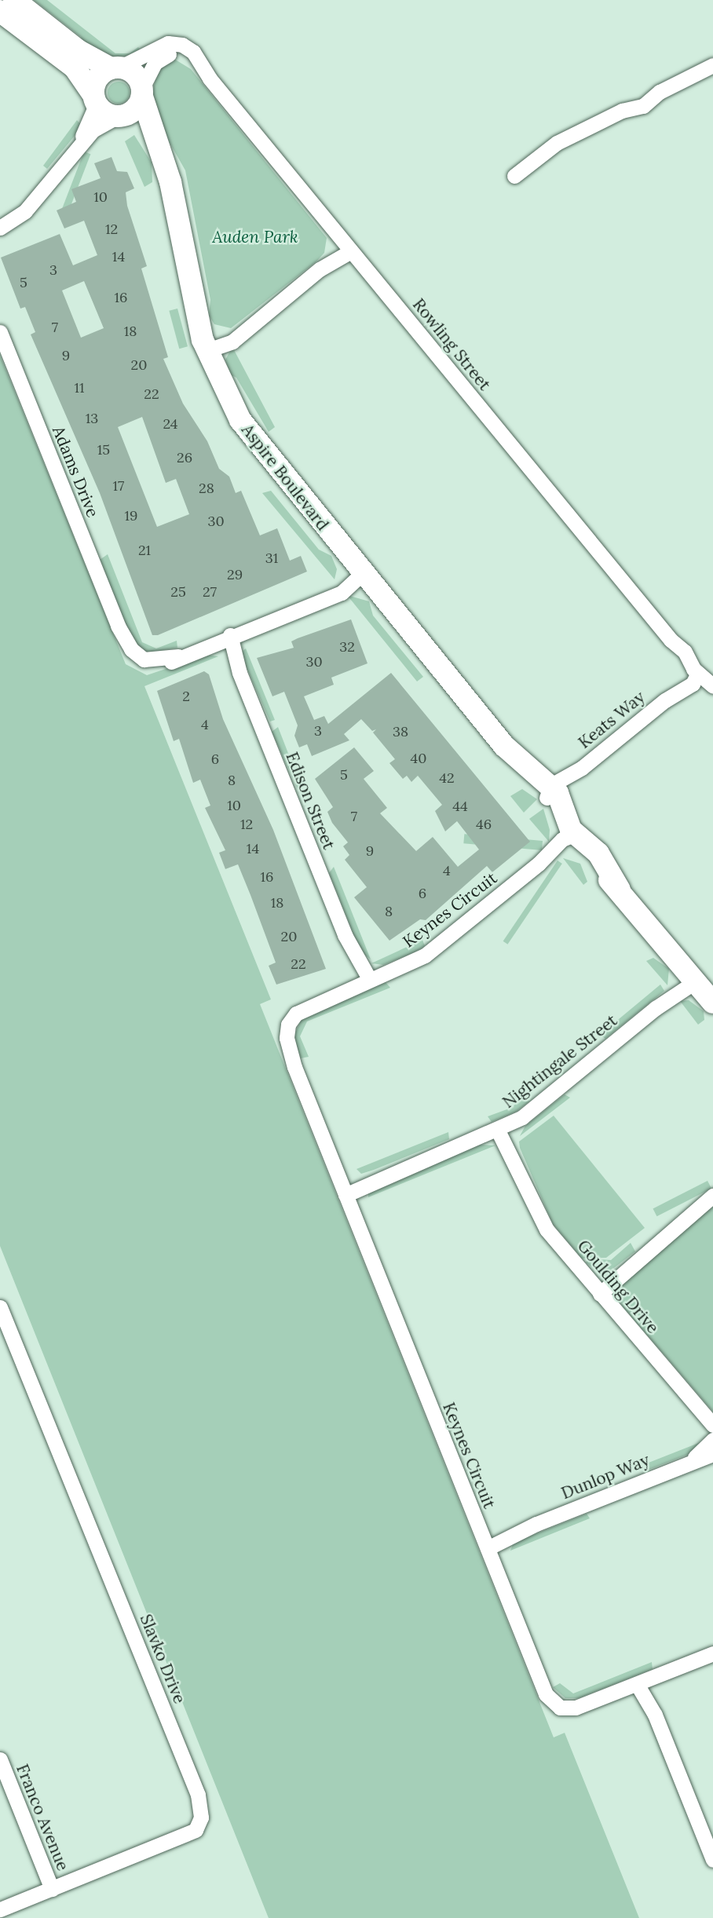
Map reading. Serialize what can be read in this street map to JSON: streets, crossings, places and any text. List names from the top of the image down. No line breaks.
{"streets":{"street":["Rowling Street","Adams Drive","Aspire Boulevard","Keats Way","Edison Street","Keynes Circuit","Nightingale Street","Goulding Drive","Dunlop Way","Slavko Drive","Franco Avenue"]},"crossings":[["Rowling Street","Aspire Boulevard"],["Rowling Street","Keats Way"],["Adams Drive","Aspire Boulevard"],["Adams Drive","Edison Street"],["Aspire Boulevard","Keats Way"],["Edison Street","Keynes Circuit"],["Keynes Circuit","Nightingale Street"],["Keynes Circuit","Dunlop Way"],["Nightingale Street","Goulding Drive"],["Slavko Drive","Franco Avenue"]],"parks":["Auden Park"],"house_numbers":["10","12","14","3","5","16","7","18","9","20","11","22","13","24","15","26","17","28","19","30","21","31","29","25","27","32","30","2","4","3","38","40","6","5","42","8","10","44","7","12","46","14","9","4","16","6","18","8","20","22"]}
